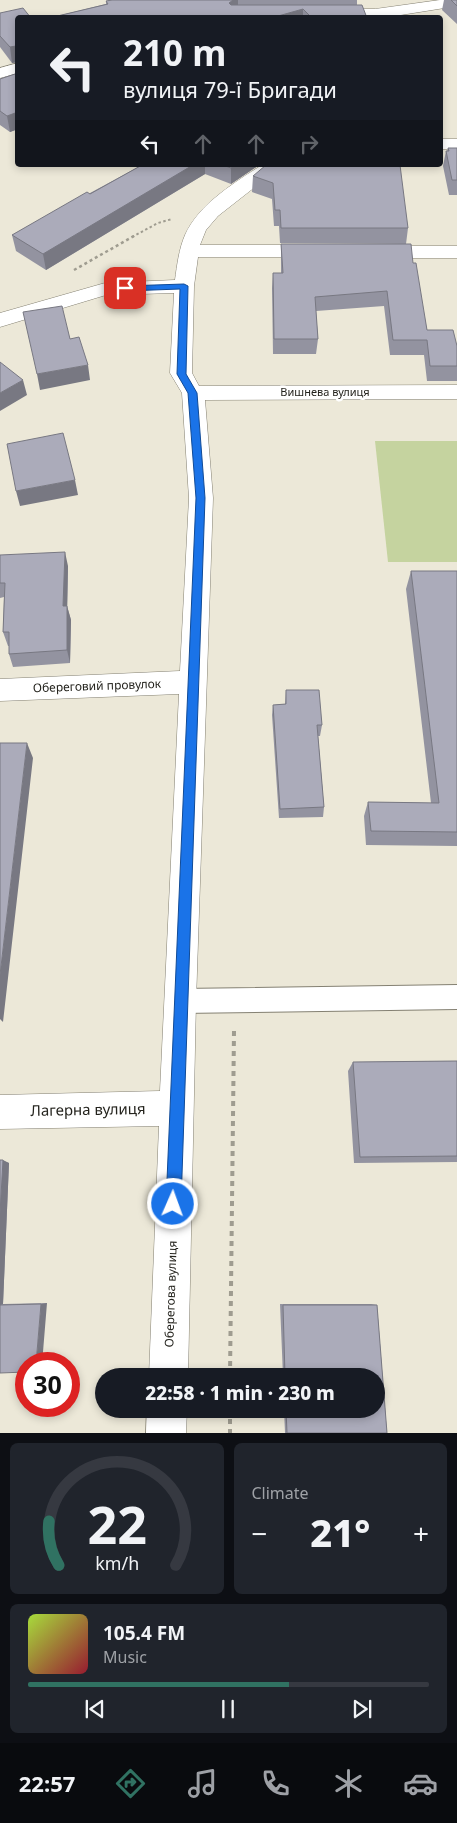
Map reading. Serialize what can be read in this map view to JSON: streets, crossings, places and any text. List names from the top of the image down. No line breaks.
{"streets":{"street":["Вишнева вулиця","Обереговий провулок","Лагерна вулиця","Оберегова вулиця"]},"crossings":[["Вишнева вулиця","Оберегова вулиця"],["Обереговий провулок","Оберегова вулиця"],["Лагерна вулиця","Оберегова вулиця"]],"page":{"turn":["210 m","вулиця 79-ї Бригади"],"limit":"30","trip":"22:58 · 1 min · 230 m","tile":"Climate","heat":["−","21°","+"],"song":["105.4 FM","Music"],"tabs":"22:57","gauge":["22","km/h"]}}
